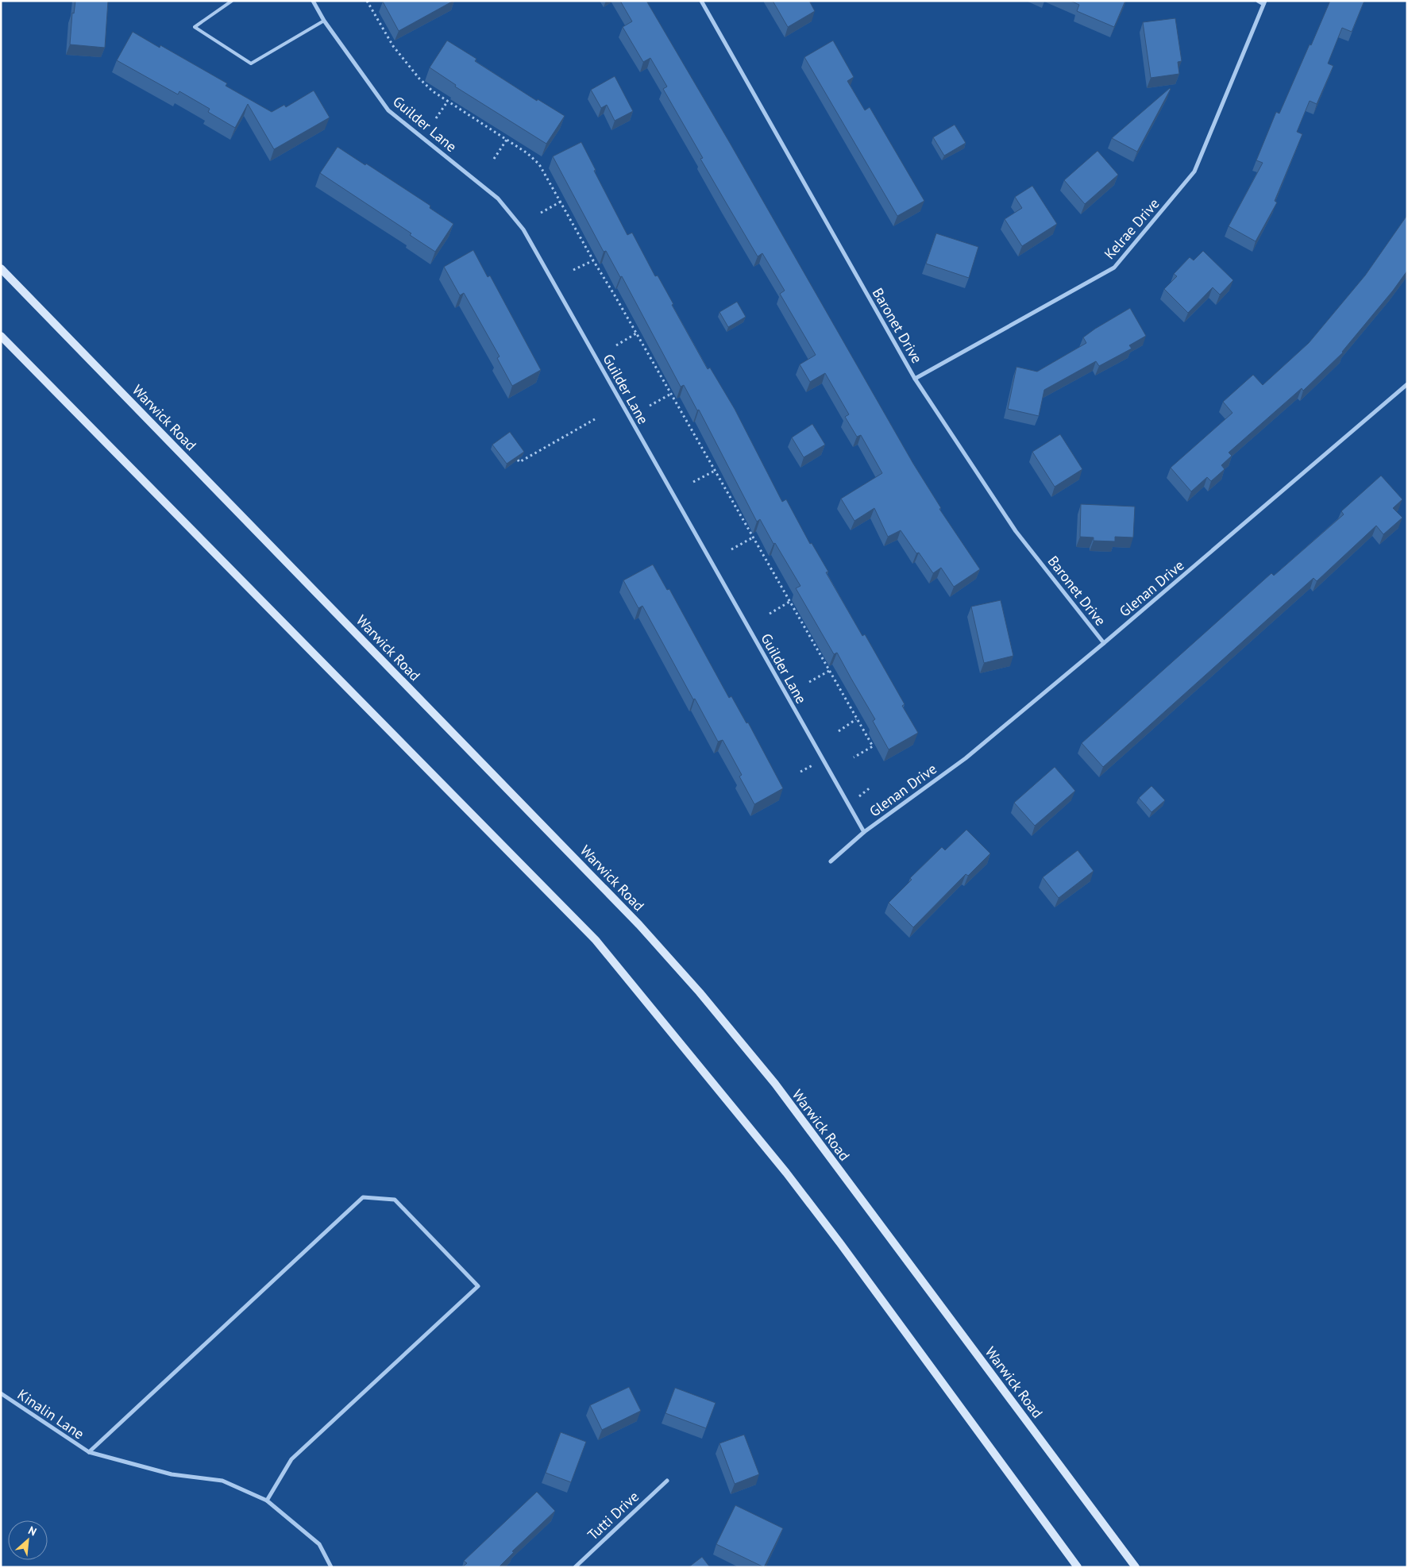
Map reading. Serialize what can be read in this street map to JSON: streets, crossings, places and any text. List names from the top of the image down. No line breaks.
{"streets":{"main road":["Warwick Road"],"street":["Guilder Lane","Kelrae Drive","Baronet Drive","Glenan Drive","Kinalin Lane","Tutti Drive"]},"crossings":[["Guilder Lane","Glenan Drive"],["Kelrae Drive","Baronet Drive"],["Baronet Drive","Glenan Drive"]],"north":"top right"}
